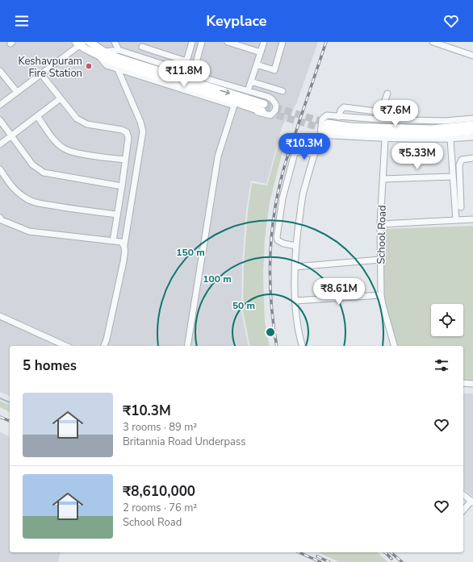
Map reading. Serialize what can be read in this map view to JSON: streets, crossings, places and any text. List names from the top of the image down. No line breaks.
{"streets":{"street":["School Road"]},"places":["Keshavpuram Fire Station"],"page":{"header":"Keyplace","price":["₹11.8M","₹7.6M","₹10.3M","₹5.33M","₹8.61M"],"heading":"5 homes","list":[{"name":"₹10.3M","note":"3 rooms · 89 m² · Britannia Road Underpass"},{"name":"₹8,610,000","note":"2 rooms · 76 m² · School Road"}]},"rings":["150 m","100 m","50 m"]}
